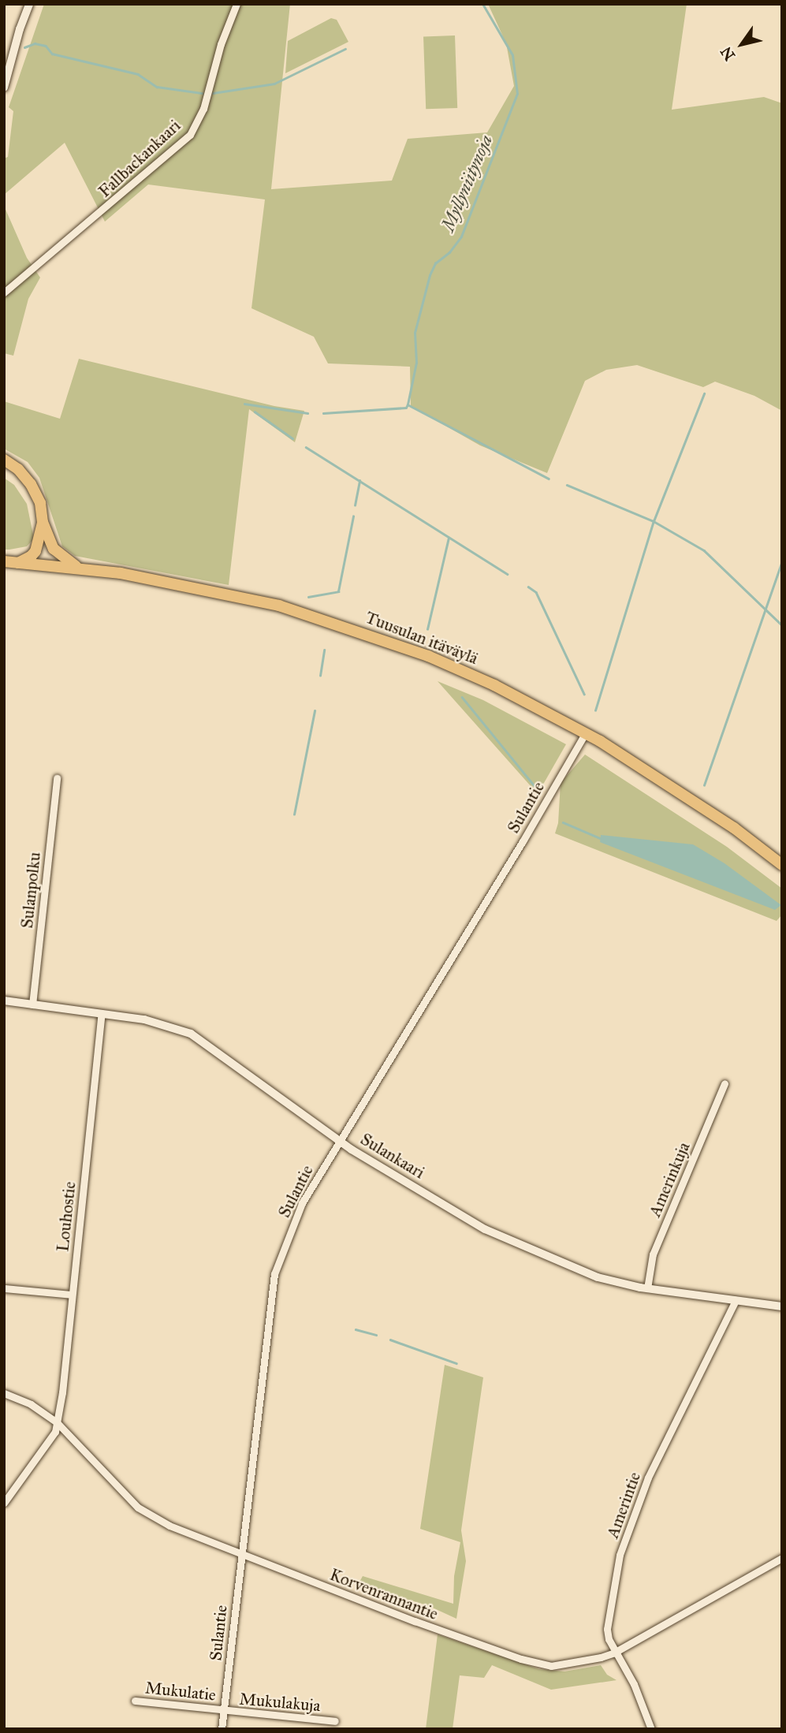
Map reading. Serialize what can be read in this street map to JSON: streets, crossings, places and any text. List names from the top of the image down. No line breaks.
{"streets":{"main road":["Tuusulan itäväylä"],"street":["Fallbackankaari","Sulantie","Sulanpolku","Sulankaari","Amerinkuja","Louhostie","Amerintie","Korvenrannantie","Mukulatie","Mukulakuja"]},"crossings":[["Tuusulan itäväylä","Sulantie"],["Sulantie","Sulankaari"],["Sulantie","Korvenrannantie"],["Sulantie","Mukulatie"],["Sulantie","Mukulakuja"],["Sulanpolku","Sulankaari"],["Sulankaari","Amerinkuja"],["Sulankaari","Louhostie"],["Sulankaari","Amerintie"],["Louhostie","Korvenrannantie"],["Amerintie","Korvenrannantie"],["Mukulatie","Mukulakuja"]],"water":["Myllyniitynoja"],"north":"bottom left"}
